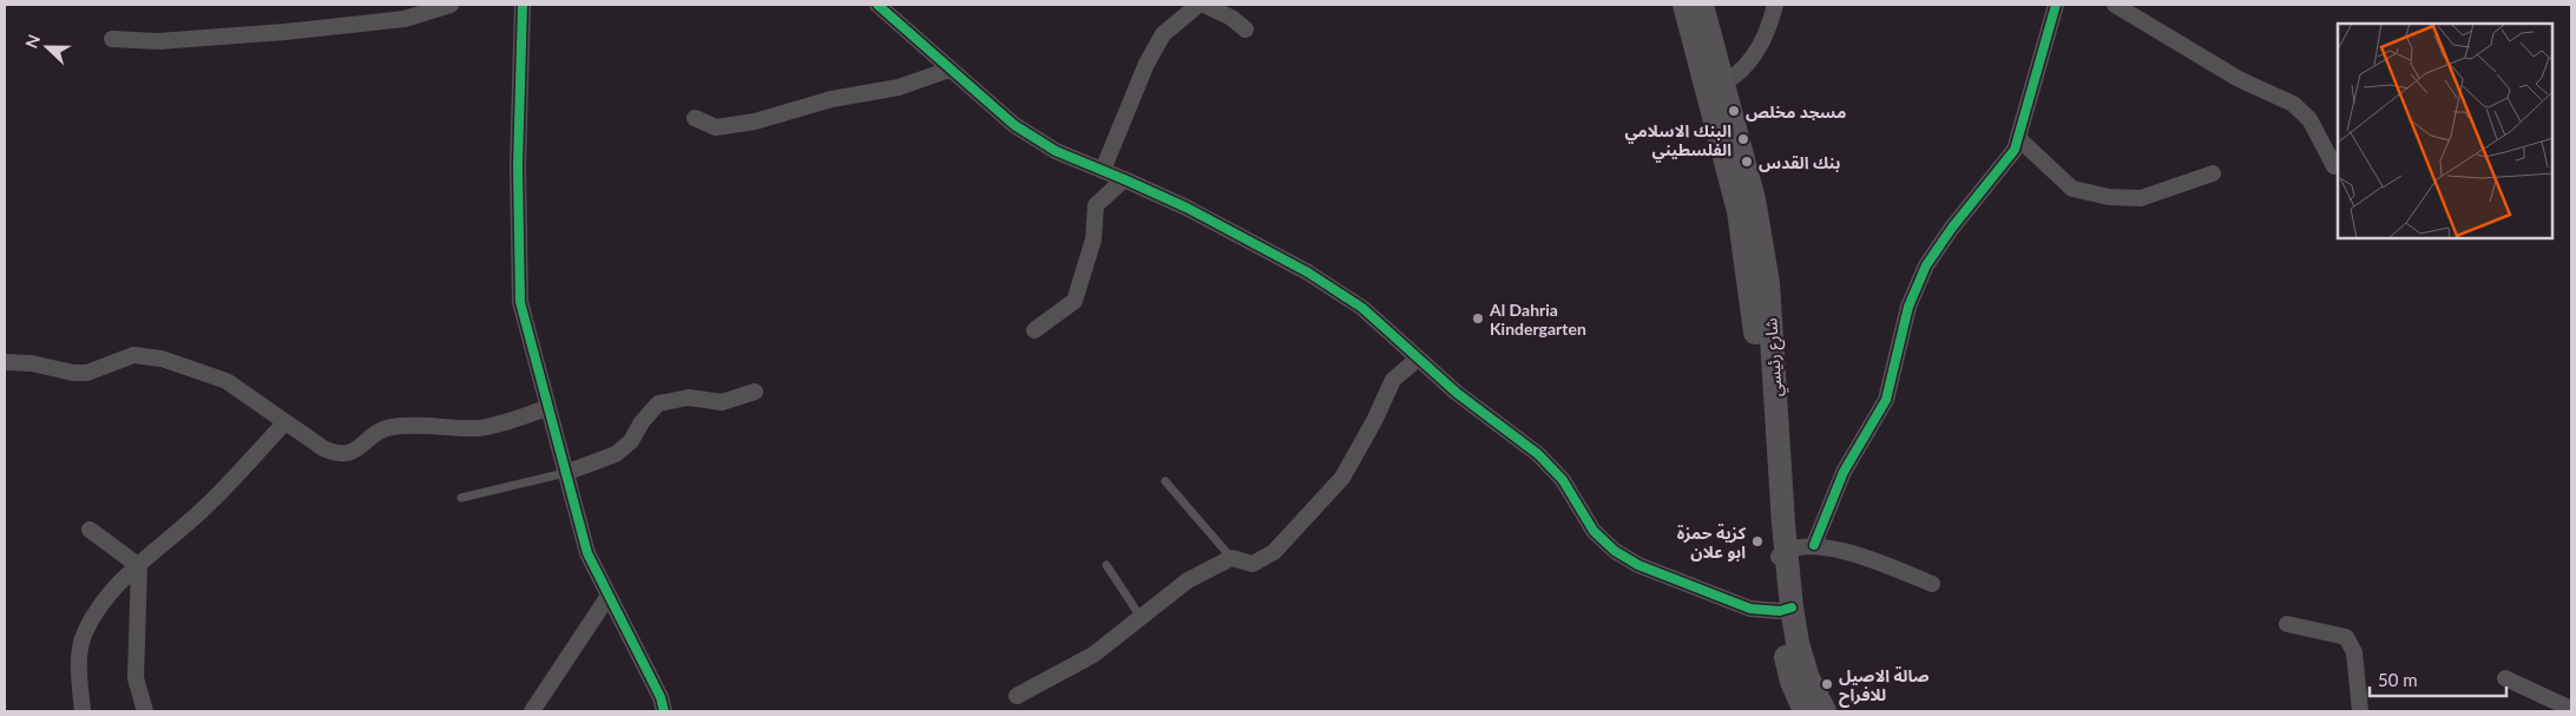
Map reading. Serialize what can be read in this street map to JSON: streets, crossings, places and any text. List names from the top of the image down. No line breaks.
{"streets":{"main road":["شارع رئيسي"]},"places":["مسجد مخلص","البنك الاسلامي الفلسطيني","بنك القدس","Al Dahria Kindergarten","كزية حمزة ابو علان","صالة الاصيل للافراح"],"scale_bar":"50 m","north":"left"}
